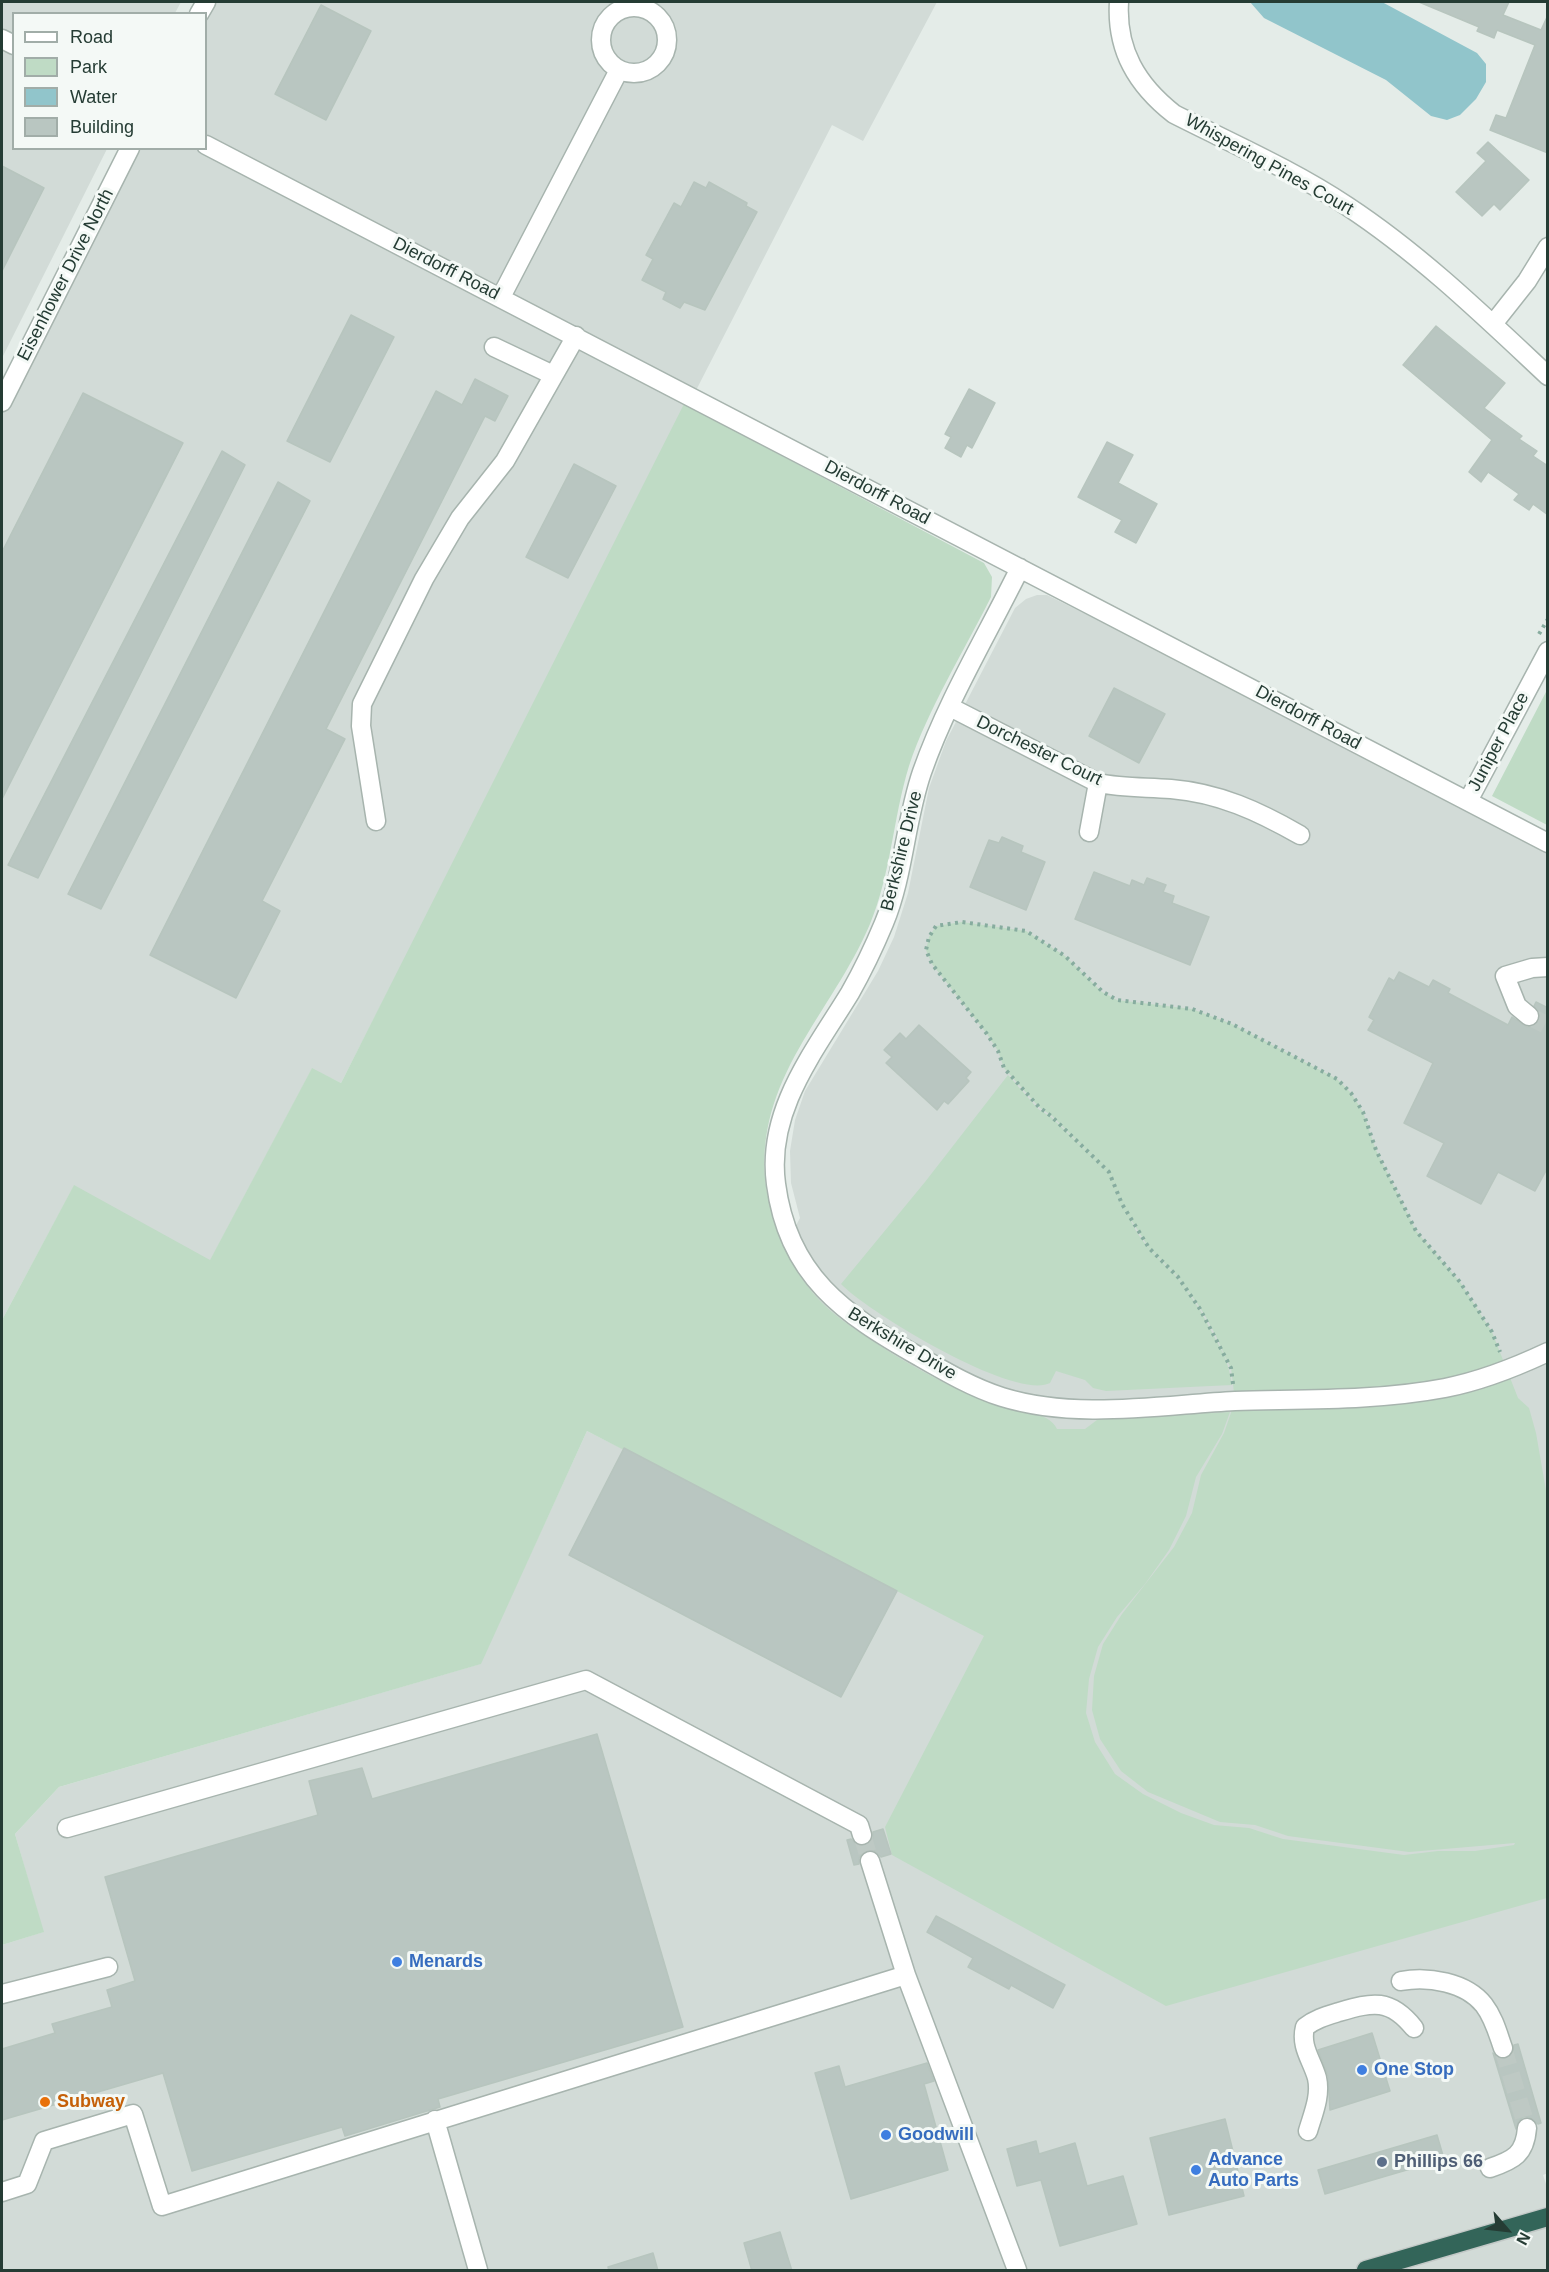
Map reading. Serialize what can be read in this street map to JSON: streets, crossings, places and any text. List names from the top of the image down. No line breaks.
{"streets":{"street":["Whispering Pines Court","Dierdorff Road","Eisenhower Drive North","Juniper Place","Dorchester Court","Berkshire Drive"]},"crossings":[["Dierdorff Road","Juniper Place"],["Dierdorff Road","Berkshire Drive"],["Dorchester Court","Berkshire Drive"]],"places":["Menards","One Stop","Subway","Goodwill","Phillips 66","Advance Auto Parts"],"legend":["Road","Park","Water","Building"],"north":"bottom right"}
